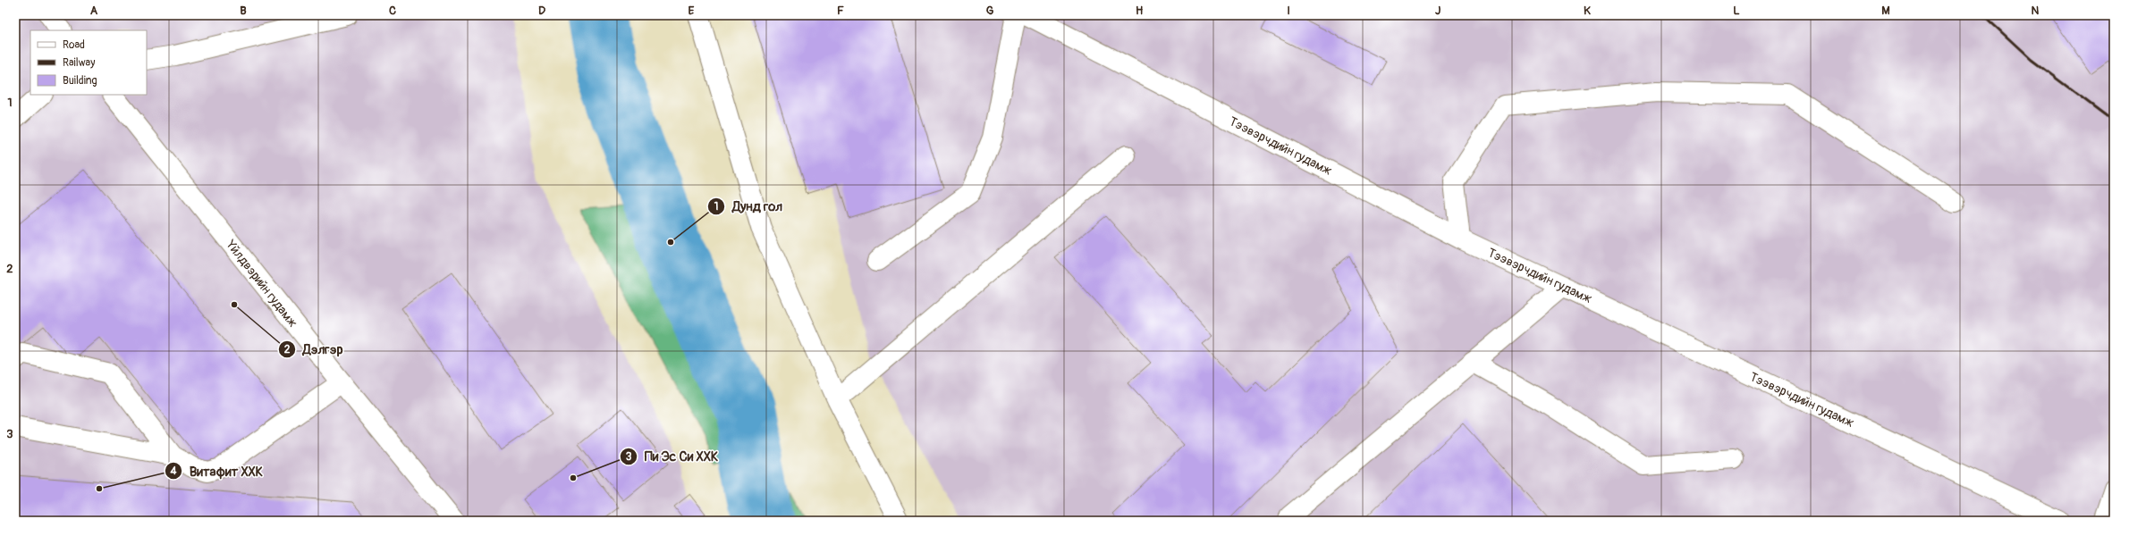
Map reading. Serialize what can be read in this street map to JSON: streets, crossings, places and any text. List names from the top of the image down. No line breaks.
{"streets":{"street":["Тээвэрчдийн гудамж","Yйлдвэрийн гудамж"]},"places":["Дунд гол","Дэлгэр","Пи Эс Си ХХК","Витафит ХХК"],"legend":["Road","Railway","Building"],"grid":{"columns":["A","B","C","D","E","F","G","H","I","J","K","L","M","N"],"rows":["1","2","3"]}}
